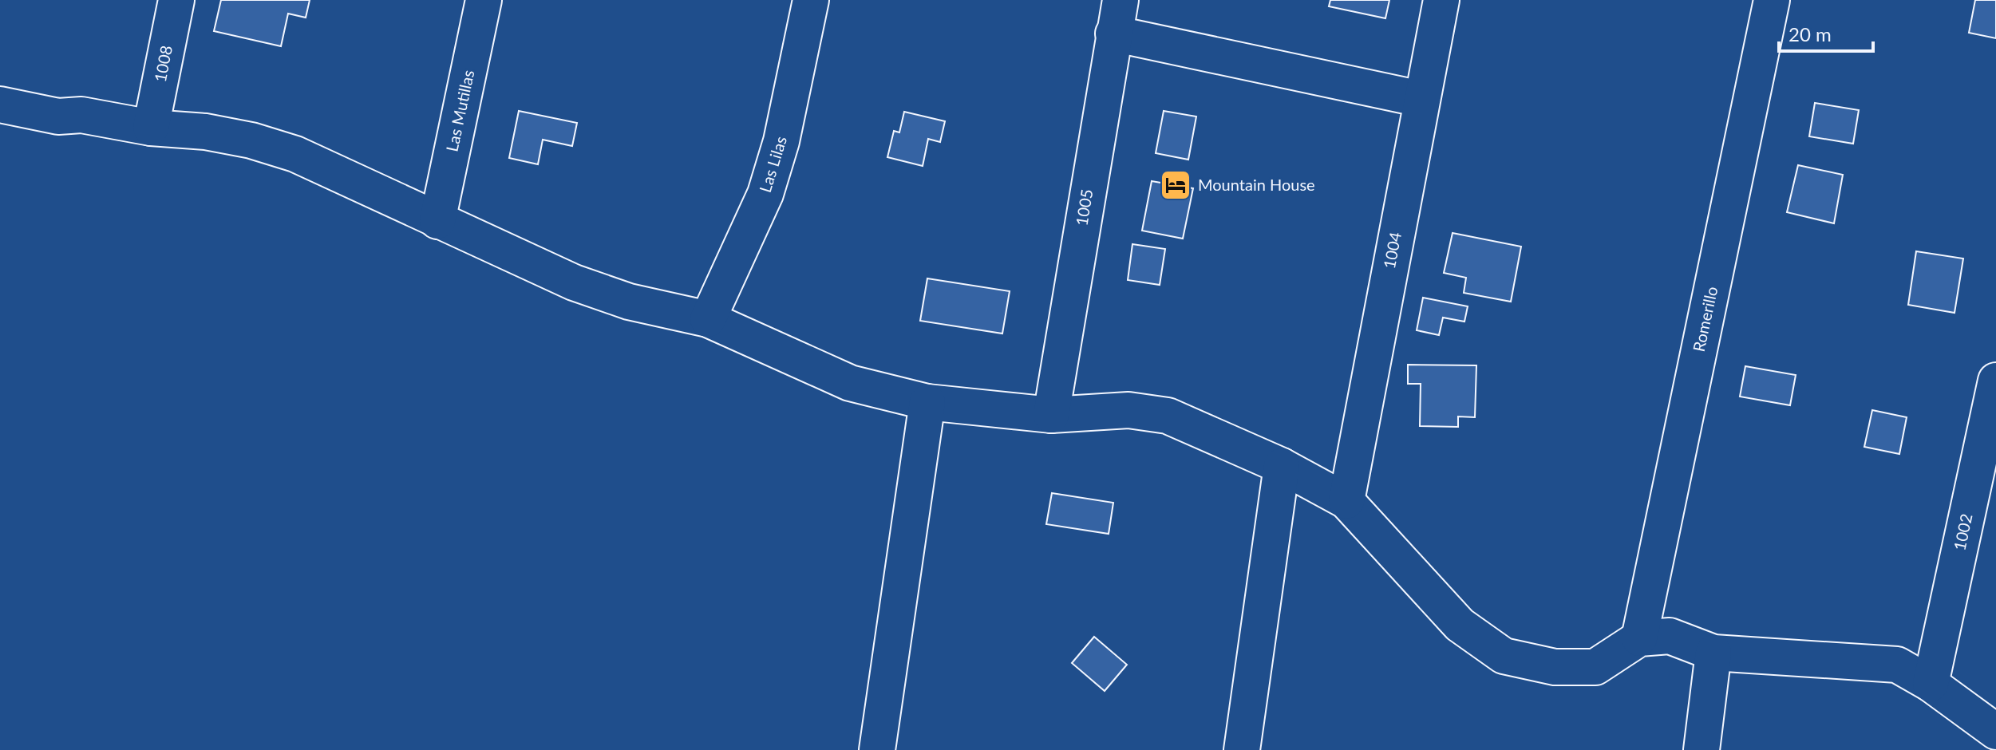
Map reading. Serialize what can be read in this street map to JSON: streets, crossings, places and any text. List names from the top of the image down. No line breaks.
{"streets":{"street":["1008","Las Mutillas","Las Lilas","1005","1004","Romerillo","1002"]},"places":{"hotel":["Mountain House"]},"scale_bar":"20 m"}
